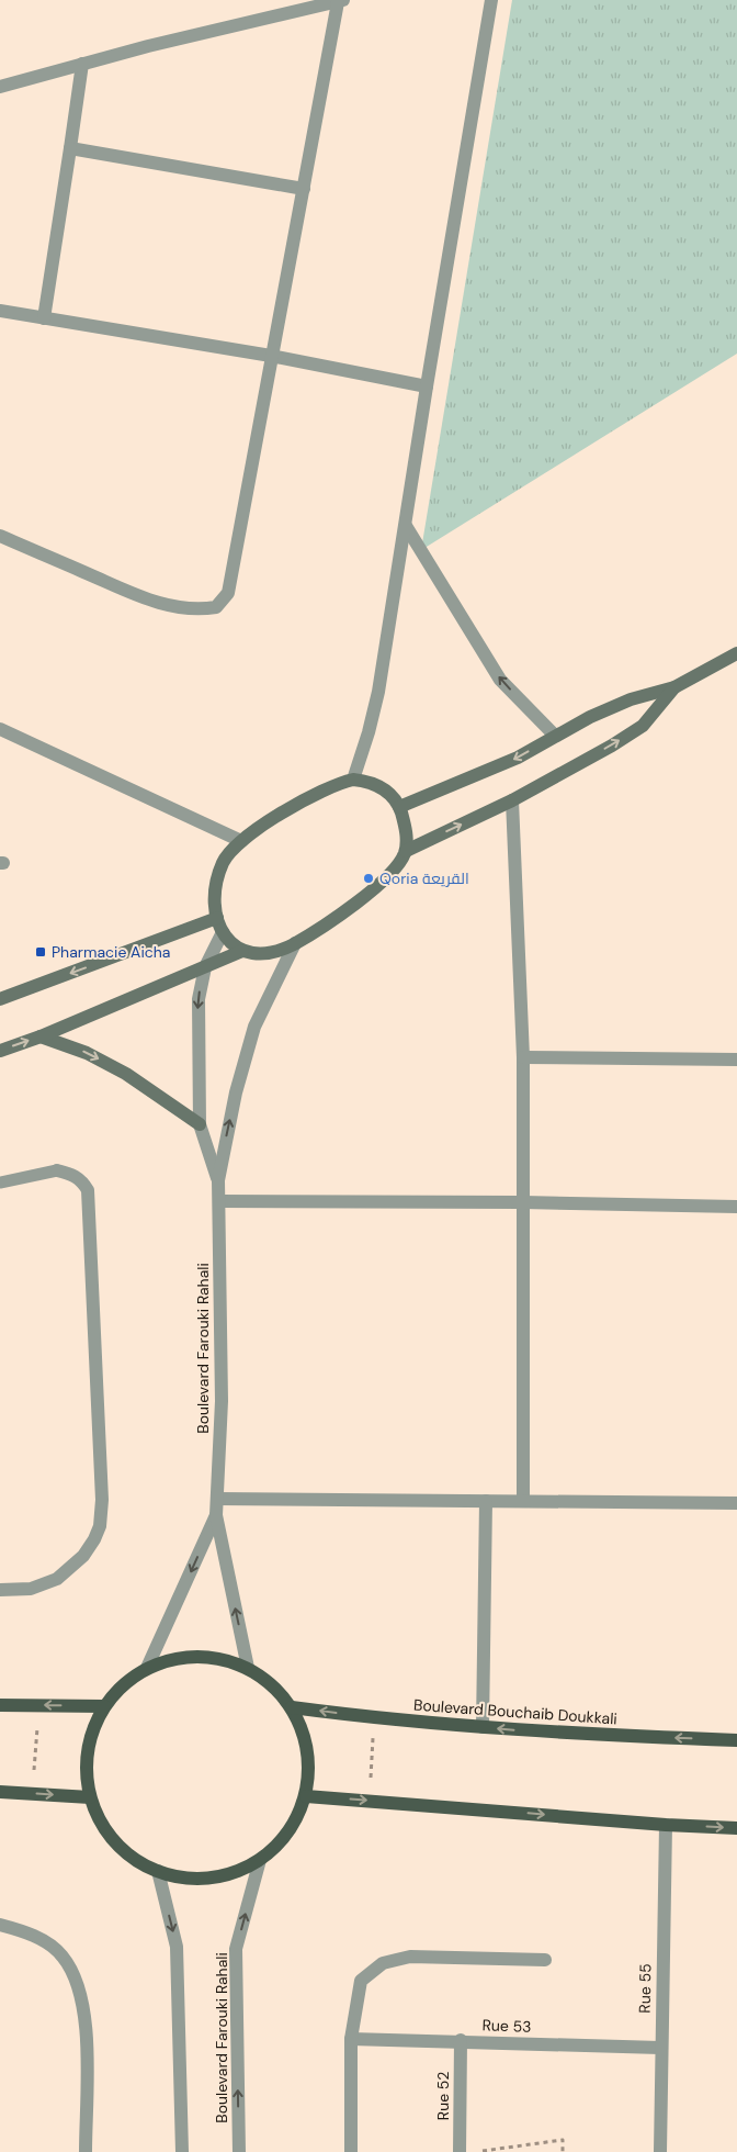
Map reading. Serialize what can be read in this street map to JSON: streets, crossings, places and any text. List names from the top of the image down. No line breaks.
{"streets":{"main road":["Boulevard Bouchaib Doukkali"],"street":["Boulevard Farouki Rahali","Rue 55","Rue 53","Rue 52"]},"crossings":[["Rue 55","Rue 53"],["Rue 53","Rue 52"]],"places":{"other":["Qoria القريعة"],"transit":["Pharmacie Aicha"]}}
